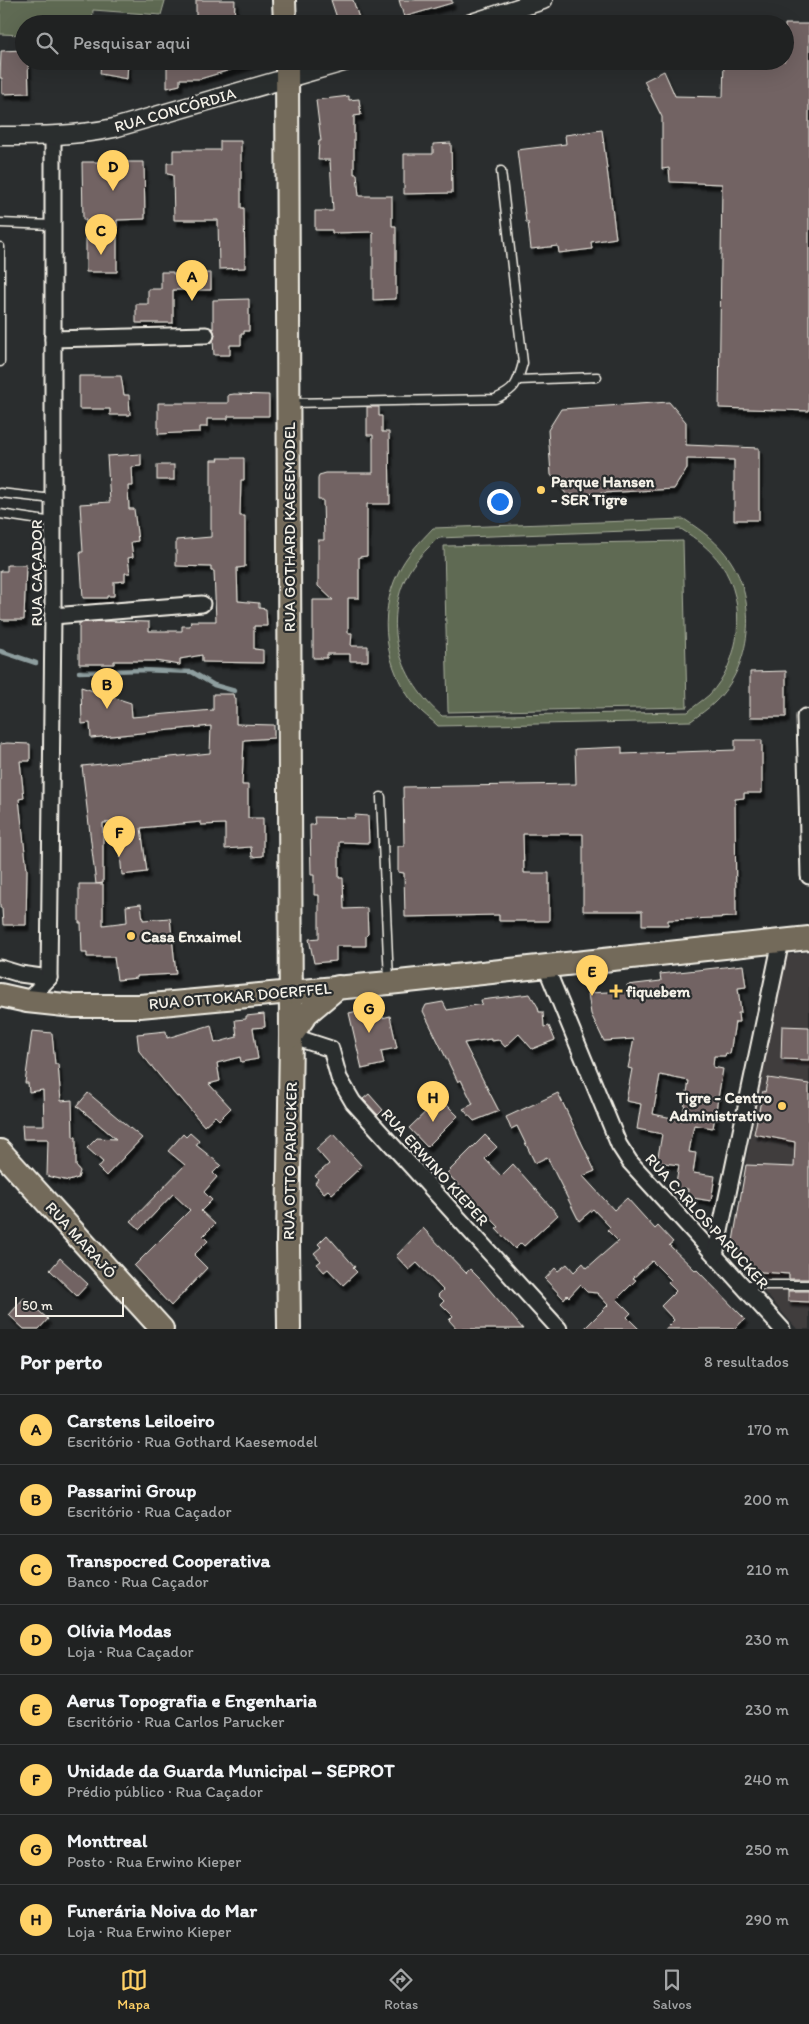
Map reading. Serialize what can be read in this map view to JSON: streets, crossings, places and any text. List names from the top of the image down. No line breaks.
{"streets":{"main road":["RUA GOTHARD KAESEMODEL","RUA OTTOKAR DOERFFEL","RUA OTTO PARUCKER","RUA MARAJÓ"],"street":["RUA CONCÓRDIA","RUA CAÇADOR","RUA ERWINO KIEPER","RUA CARLOS PARUCKER"]},"crossings":[["RUA CONCÓRDIA","RUA GOTHARD KAESEMODEL"],["RUA CONCÓRDIA","RUA CAÇADOR"],["RUA GOTHARD KAESEMODEL","RUA OTTOKAR DOERFFEL"],["RUA GOTHARD KAESEMODEL","RUA OTTO PARUCKER"],["RUA OTTOKAR DOERFFEL","RUA OTTO PARUCKER"],["RUA OTTOKAR DOERFFEL","RUA CARLOS PARUCKER"],["RUA OTTO PARUCKER","RUA ERWINO KIEPER"]],"places":{"other":["Parque Hansen - SER Tigre","Casa Enxaimel","Tigre - Centro Administrativo"],"health":["fiquebem"]},"scale_bar":"50 m","page":{"search":"Pesquisar aqui","pins":["D","C","A","B","F","E","G","H"],"scale":"50 m","heading":["Por perto","8 resultados"],"list":[{"mark":"A","name":"Carstens Leiloeiro","note":"Escritório · Rua Gothard Kaesemodel","value":"170 m"},{"mark":"B","name":"Passarini Group","note":"Escritório · Rua Caçador","value":"200 m"},{"mark":"C","name":"Transpocred Cooperativa","note":"Banco · Rua Caçador","value":"210 m"},{"mark":"D","name":"Olívia Modas","note":"Loja · Rua Caçador","value":"230 m"},{"mark":"E","name":"Aerus Topografia e Engenharia","note":"Escritório · Rua Carlos Parucker","value":"230 m"},{"mark":"F","name":"Unidade da Guarda Municipal – SEPROT","note":"Prédio público · Rua Caçador","value":"240 m"},{"mark":"G","name":"Monttreal","note":"Posto · Rua Erwino Kieper","value":"250 m"},{"mark":"H","name":"Funerária Noiva do Mar","note":"Loja · Rua Erwino Kieper","value":"290 m"}],"nav":["Mapa","Rotas","Salvos"]}}
